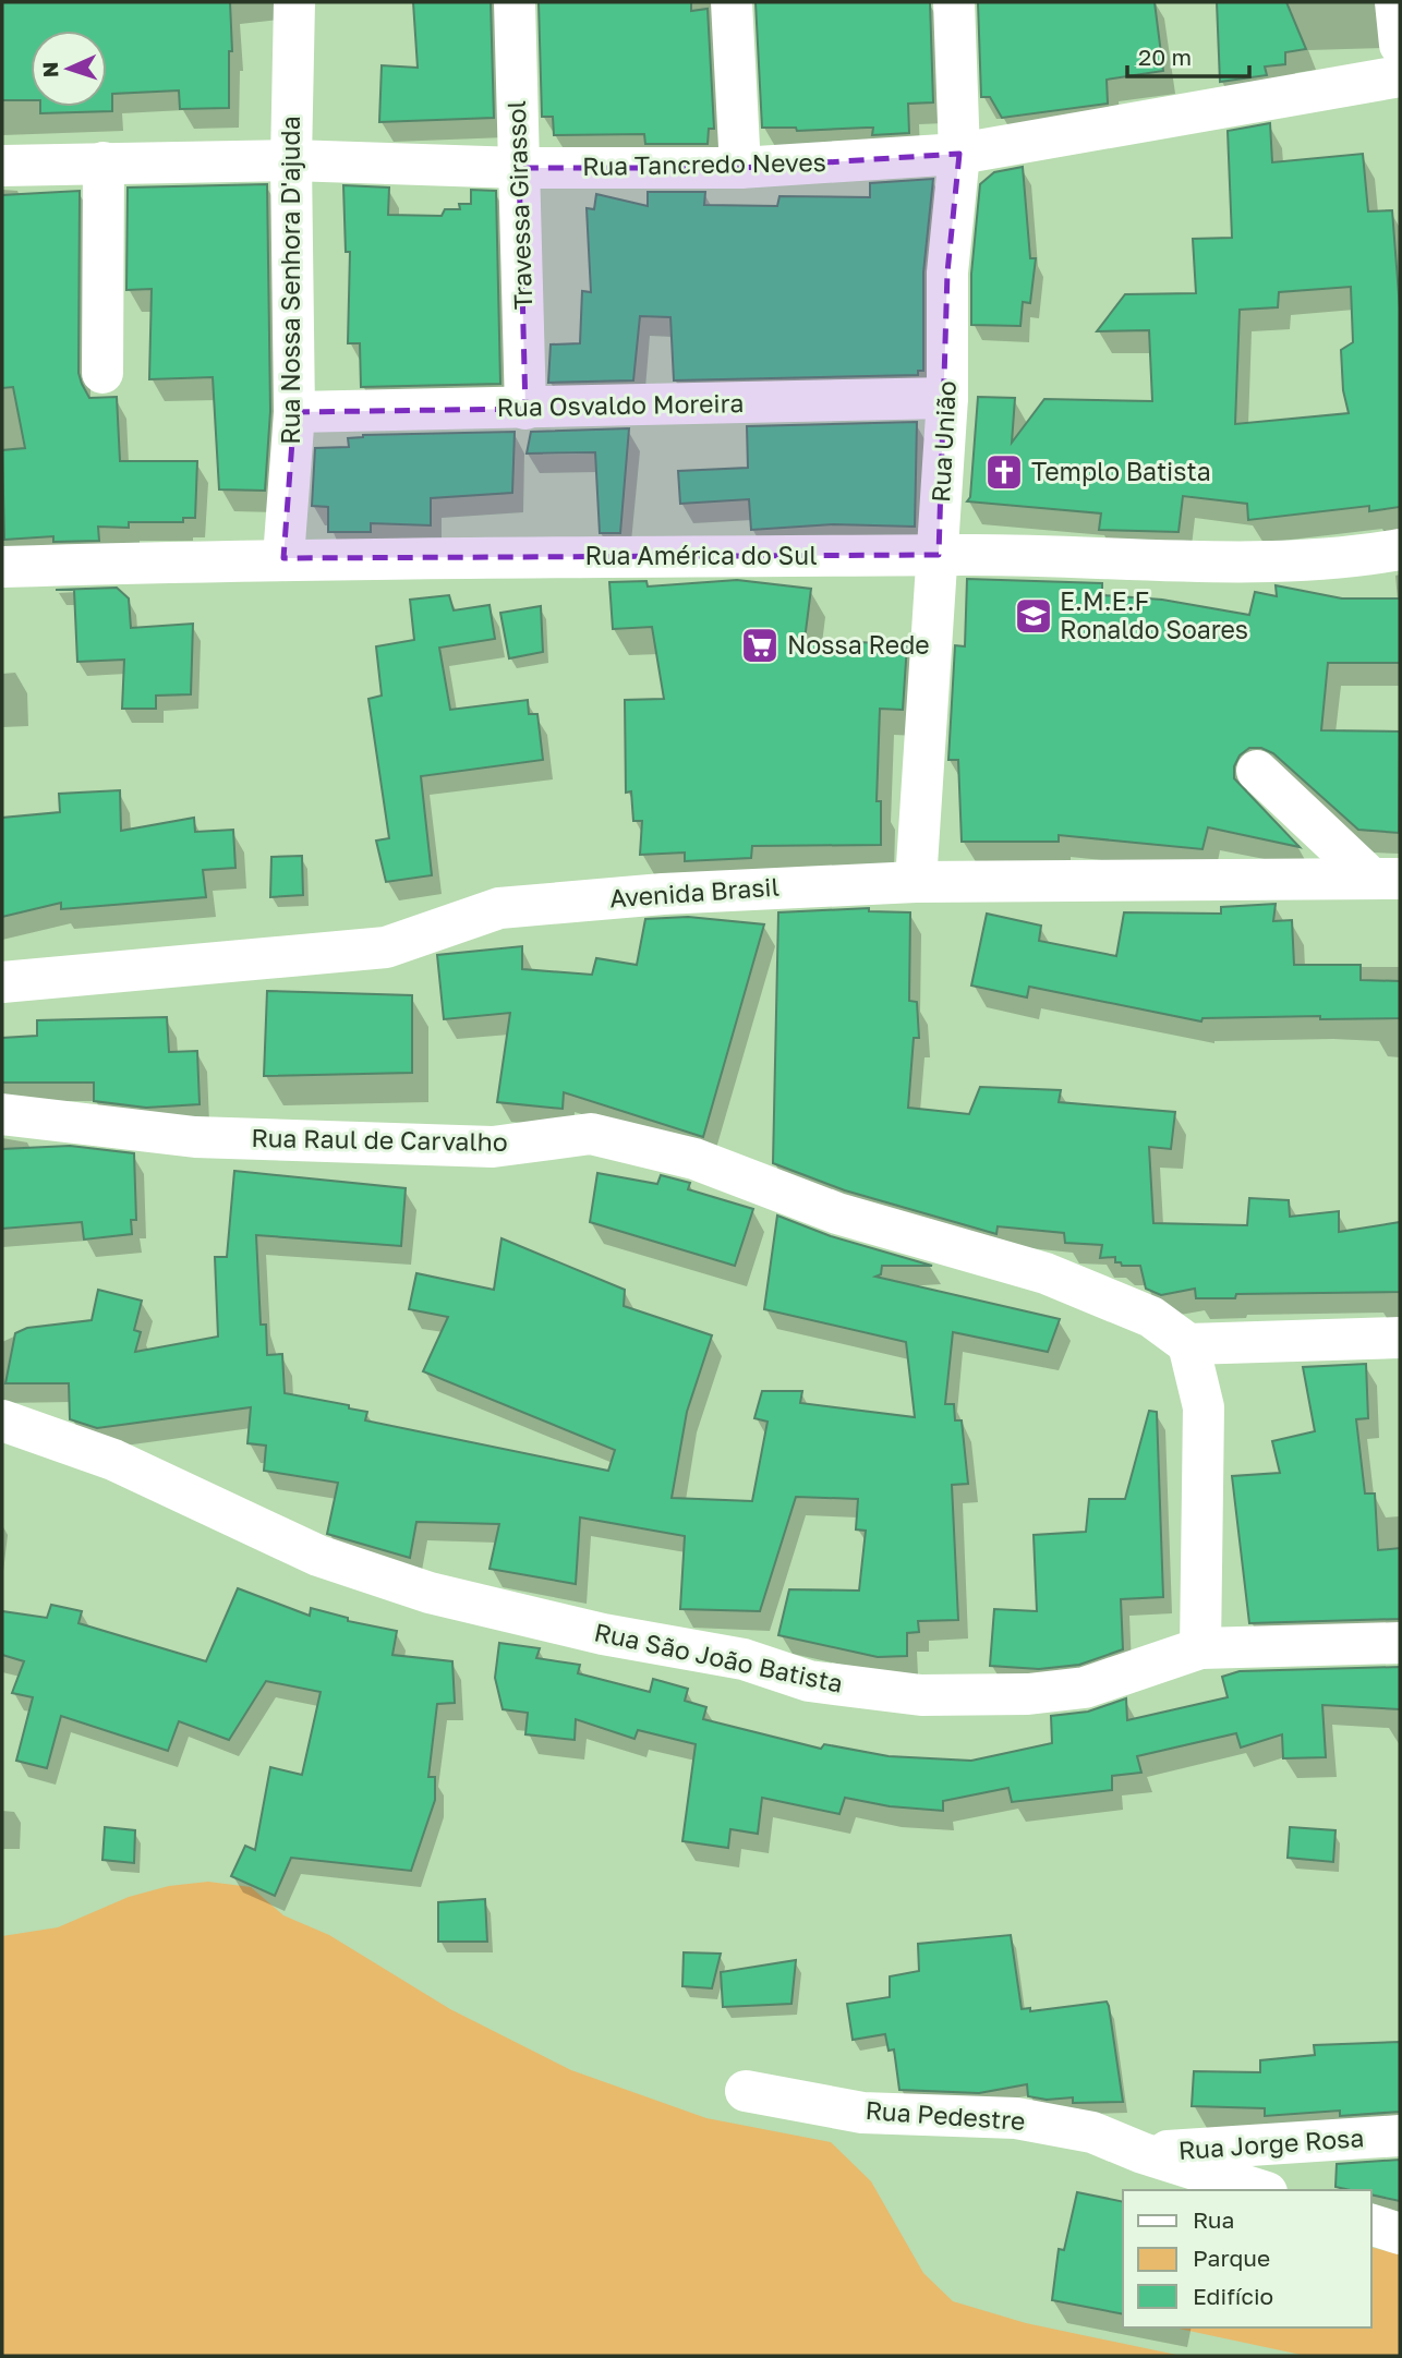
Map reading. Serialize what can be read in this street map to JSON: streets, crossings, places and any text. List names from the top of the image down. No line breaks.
{"streets":{"street":["Rua Tancredo Neves","Travessa Girassol","Rua Nossa Senhora D'ajuda","Rua Osvaldo Moreira","Rua União","Rua América do Sul","Avenida Brasil","Rua Raul de Carvalho","Rua São João Batista","Rua Pedestre","Rua Jorge Rosa"]},"crossings":[["Rua Tancredo Neves","Travessa Girassol"],["Rua Tancredo Neves","Rua Nossa Senhora D'ajuda"],["Rua Tancredo Neves","Rua União"],["Travessa Girassol","Rua Osvaldo Moreira"],["Rua Nossa Senhora D'ajuda","Rua Osvaldo Moreira"],["Rua Nossa Senhora D'ajuda","Rua América do Sul"],["Rua Osvaldo Moreira","Rua União"],["Rua União","Rua América do Sul"],["Rua União","Avenida Brasil"],["Rua Pedestre","Rua Jorge Rosa"]],"places":{"church":["Templo Batista"],"school or university":["E.M.E.F Ronaldo Soares"],"supermarket":["Nossa Rede"]},"legend":["Rua","Parque","Edifício"],"scale_bar":"20 m","north":"left"}
